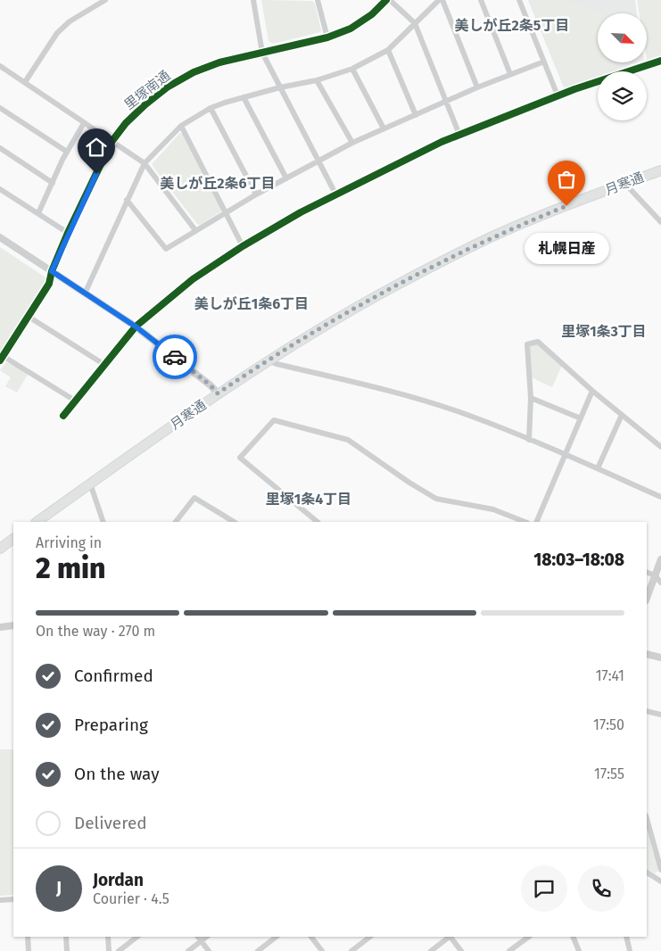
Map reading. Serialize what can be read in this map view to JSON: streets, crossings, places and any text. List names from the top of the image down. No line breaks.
{"streets":{"highway":["月寒通"],"street":["里塚南通"]},"districts":["美しが丘2条5丁目","美しが丘2条6丁目","美しが丘1条6丁目","里塚1条3丁目","里塚1条4丁目"],"places":["札幌日産"],"north":"bottom right","page":{"bubble":"札幌日産","heading":["2 min","Arriving in","18:03–18:08"],"panel":["Jordan","Courier · 4.5"],"bar":"On the way · 270 m","list":[["Confirmed","17:41"],["Preparing","17:50"],["On the way","17:55"],"Delivered"],"round":"J"}}
